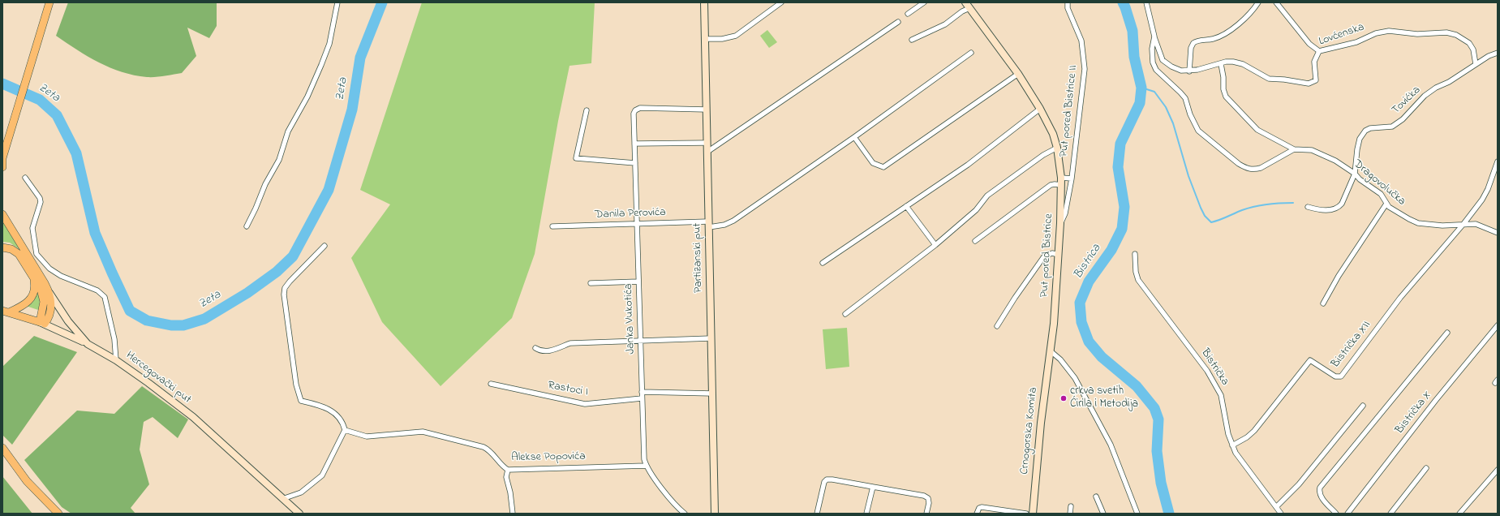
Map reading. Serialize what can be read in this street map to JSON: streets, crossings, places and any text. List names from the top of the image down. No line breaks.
{"streets":{"street":["Lovćenska","Tovićka","Put pored Bistrice II","Dragovolučka","Danila Perovića","Put pored Bistrice","Partizanski put","Janka Vukotića","Bistrička XII","Bistrička","Hercegovački put","Rastoci I","Bistrička X","Crnogorska Komita","Alekse Popovića"]},"crossings":[["Lovćenska","Tovićka"],["Tovićka","Dragovolučka"],["Put pored Bistrice II","Put pored Bistrice"],["Dragovolučka","Bistrička XII"],["Danila Perovića","Partizanski put"],["Danila Perovića","Janka Vukotića"],["Put pored Bistrice","Crnogorska Komita"],["Partizanski put","Janka Vukotića"],["Janka Vukotića","Rastoci I"],["Janka Vukotića","Alekse Popovića"],["Bistrička XII","Bistrička"]],"water":["Zeta","Bistrica"],"places":["crkva svetih Ćirila i Metodija"]}
